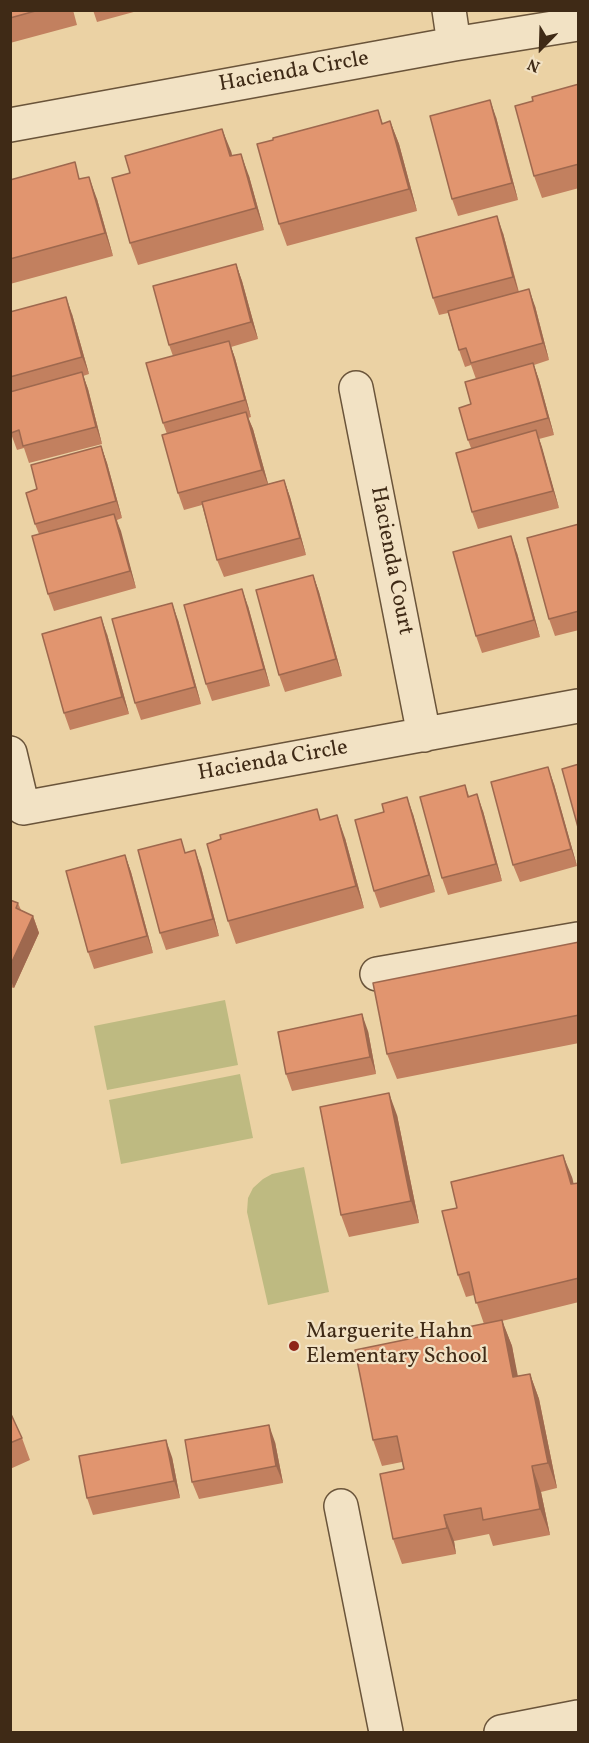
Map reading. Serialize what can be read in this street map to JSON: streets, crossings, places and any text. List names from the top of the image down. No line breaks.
{"streets":{"street":["Hacienda Circle","Hacienda Court"]},"crossings":[["Hacienda Circle","Hacienda Court"]],"places":["Marguerite Hahn Elementary School"],"north":"bottom left"}
